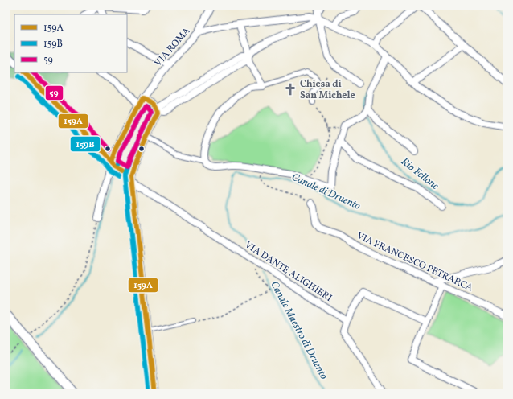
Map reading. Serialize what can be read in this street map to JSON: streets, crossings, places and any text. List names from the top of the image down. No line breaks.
{"streets":{"street":["VIA ROMA","VIA FRANCESCO PETRARCA","VIA DANTE ALIGHIERI"]},"crossings":[["VIA ROMA","VIA DANTE ALIGHIERI"]],"water":["Rio Fellone","Canale di Druento","Canale Maestro di Druento"],"places":{"church":["Chiesa di San Michele"]},"lines":["transit line 159A","transit line 59","transit line 159B"],"legend":["159A","159B","59"]}
